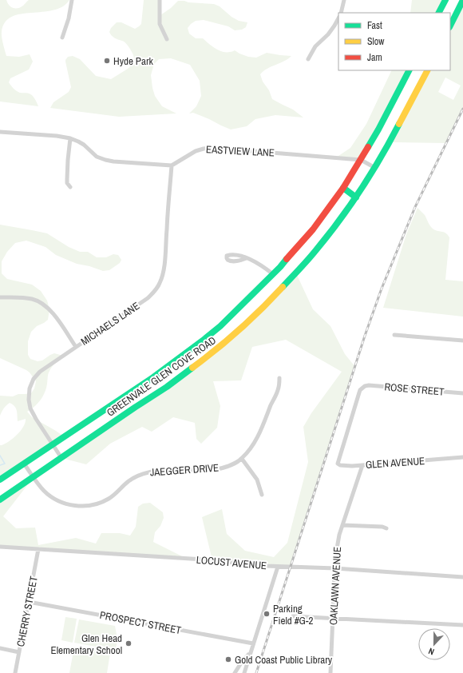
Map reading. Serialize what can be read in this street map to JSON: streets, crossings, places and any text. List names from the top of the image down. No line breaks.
{"streets":{"main road":["GREENVALE GLEN COVE ROAD"],"street":["EASTVIEW LANE","MICHAELS LANE","ROSE STREET","GLEN AVENUE","JAEGGER DRIVE","LOCUST AVENUE","OAKLAWN AVENUE","CHERRY STREET","PROSPECT STREET"]},"crossings":[["EASTVIEW LANE","MICHAELS LANE"],["EASTVIEW LANE","GREENVALE GLEN COVE ROAD"],["MICHAELS LANE","GREENVALE GLEN COVE ROAD"],["GREENVALE GLEN COVE ROAD","JAEGGER DRIVE"],["ROSE STREET","GLEN AVENUE"],["GLEN AVENUE","OAKLAWN AVENUE"],["LOCUST AVENUE","OAKLAWN AVENUE"],["LOCUST AVENUE","CHERRY STREET"],["CHERRY STREET","PROSPECT STREET"]],"places":["Hyde Park","Parking Field #G-2","Glen Head Elementary School","Gold Coast Public Library"],"legend":["Fast","Slow","Jam"],"north":"bottom"}
